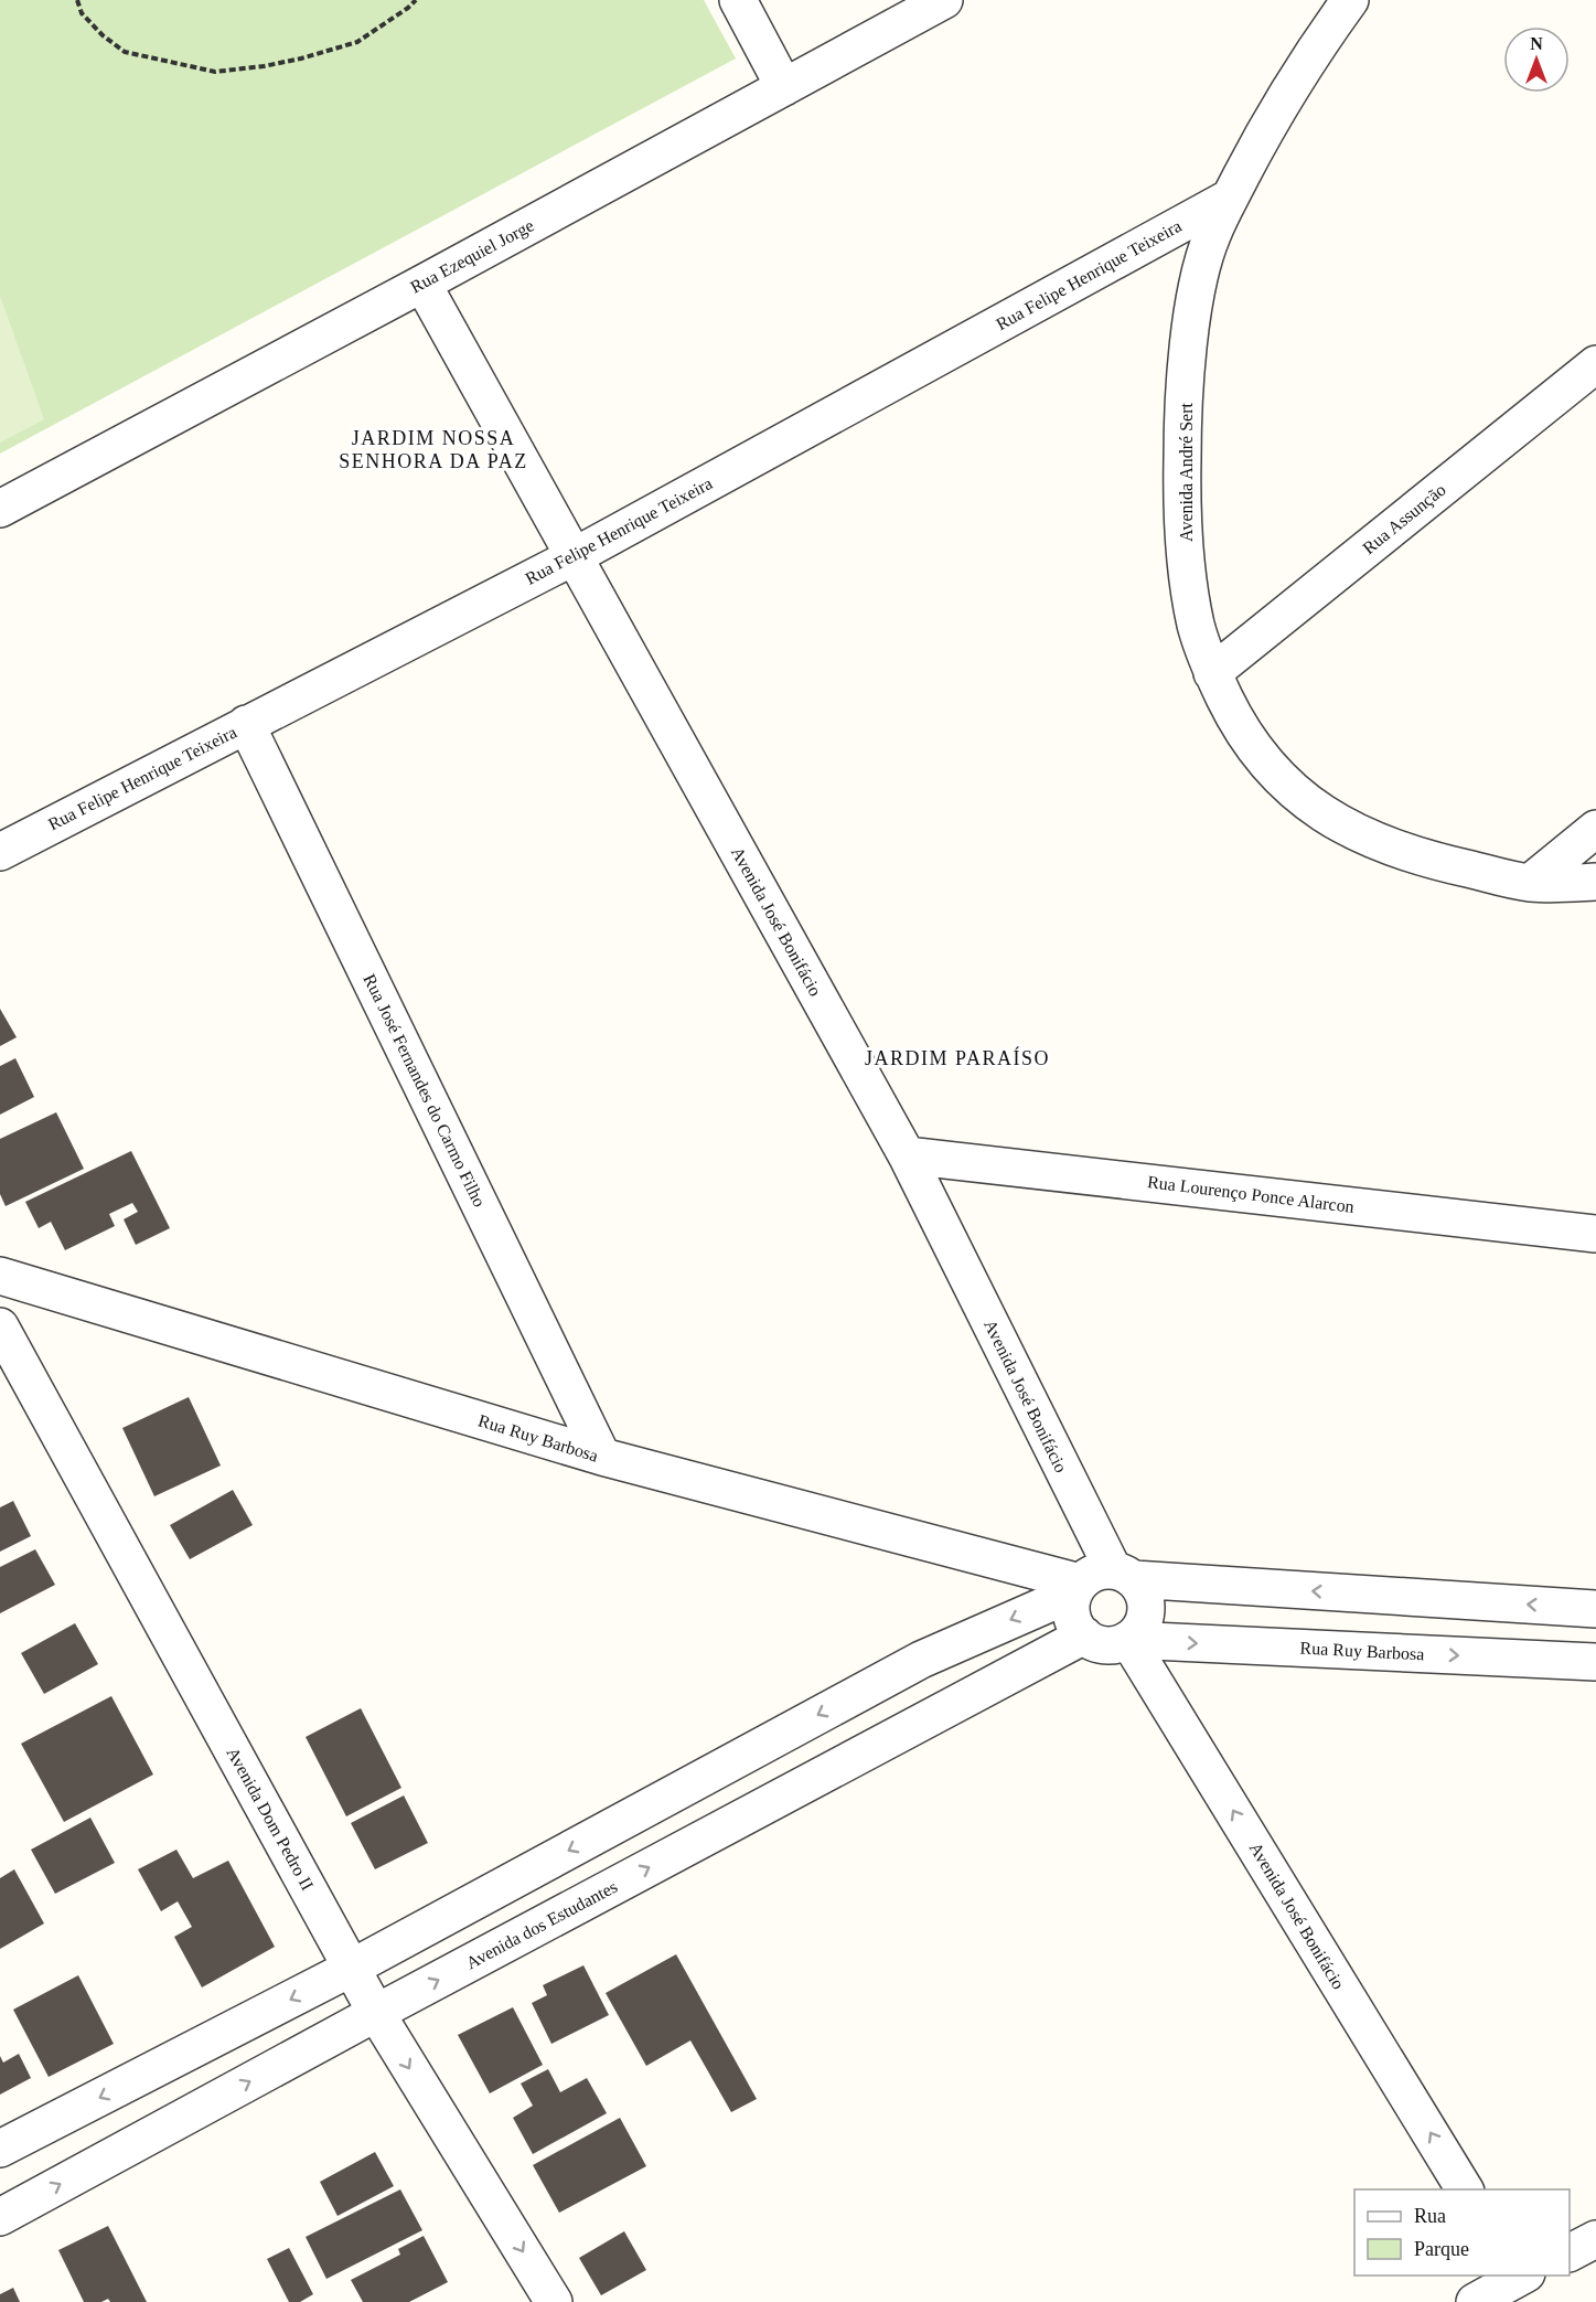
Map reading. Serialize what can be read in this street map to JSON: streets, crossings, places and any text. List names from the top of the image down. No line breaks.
{"streets":{"street":["Rua Ezequiel Jorge","Rua Felipe Henrique Teixeira","Avenida André Sert","Rua Assunção","Avenida José Bonifácio","Rua José Fernandes do Carmo Filho","Rua Lourenço Ponce Alarcon","Rua Ruy Barbosa","Avenida Dom Pedro II","Avenida dos Estudantes"]},"crossings":[["Rua Ezequiel Jorge","Avenida José Bonifácio"],["Rua Felipe Henrique Teixeira","Avenida André Sert"],["Rua Felipe Henrique Teixeira","Avenida José Bonifácio"],["Rua Felipe Henrique Teixeira","Rua José Fernandes do Carmo Filho"],["Avenida André Sert","Rua Assunção"],["Avenida José Bonifácio","Rua Lourenço Ponce Alarcon"],["Avenida José Bonifácio","Rua Ruy Barbosa"],["Avenida José Bonifácio","Avenida dos Estudantes"],["Rua José Fernandes do Carmo Filho","Rua Ruy Barbosa"],["Rua Ruy Barbosa","Avenida dos Estudantes"],["Avenida Dom Pedro II","Avenida dos Estudantes"]],"districts":["JARDIM NOSSA SENHORA DA PAZ","JARDIM PARAÍSO"],"legend":["Rua","Parque"],"north":"top"}
